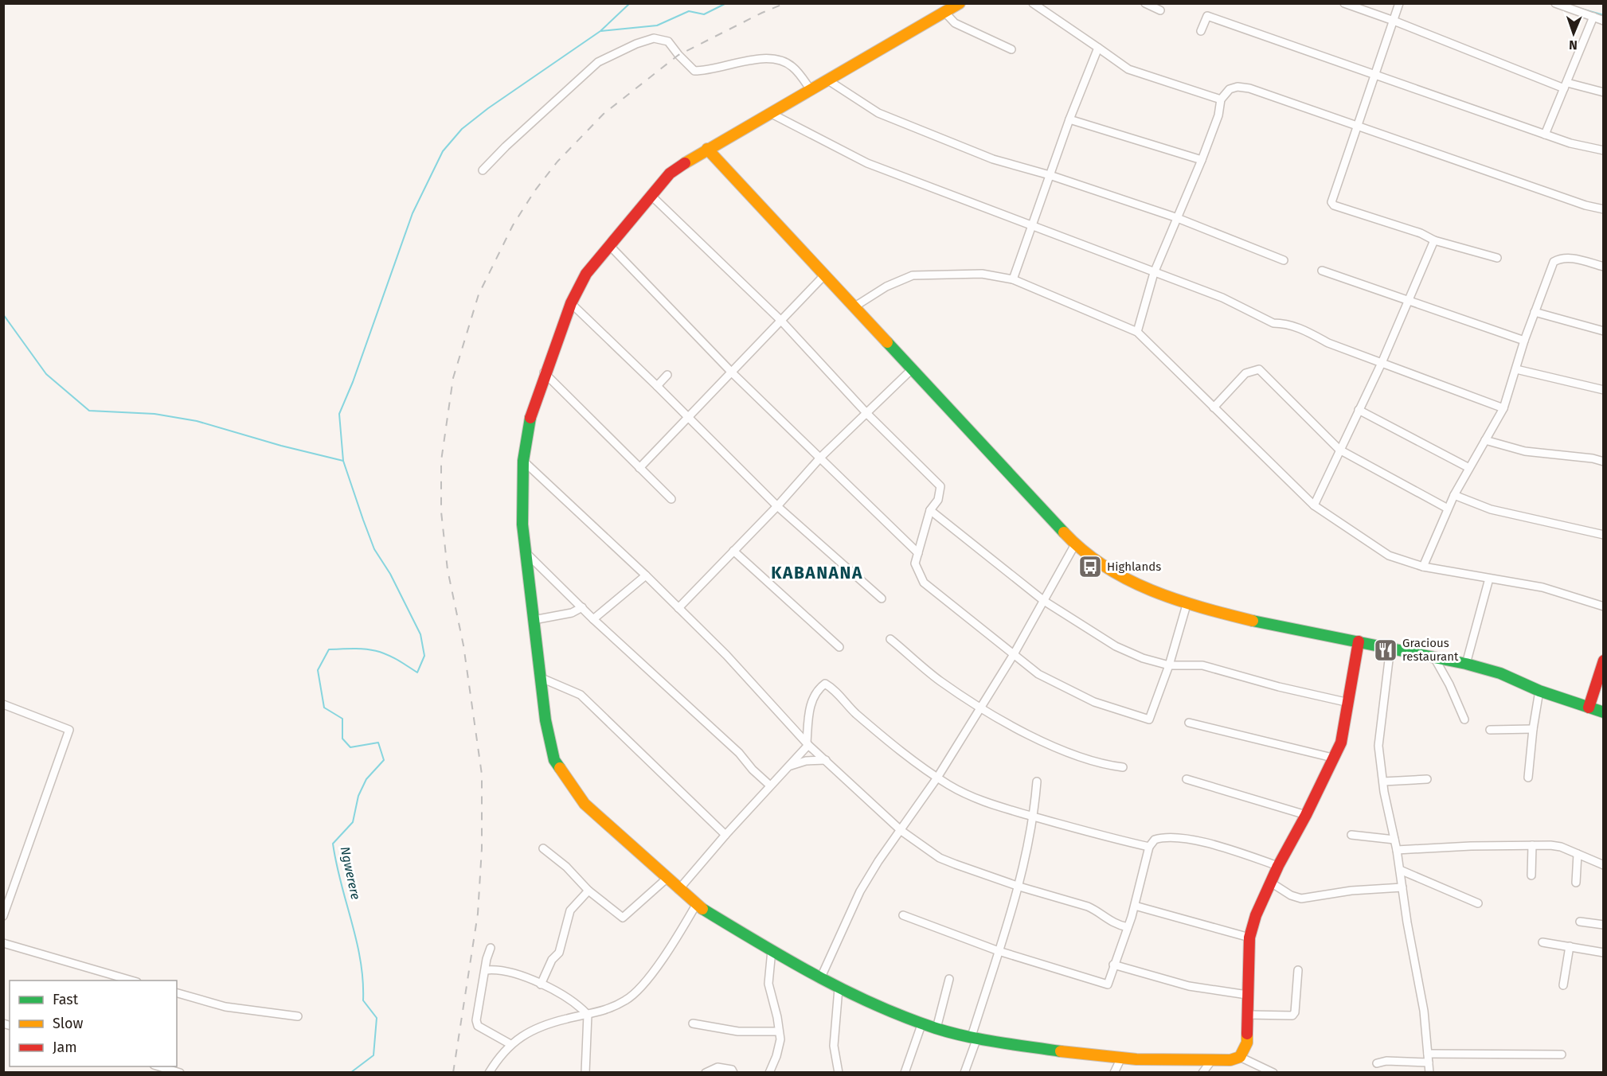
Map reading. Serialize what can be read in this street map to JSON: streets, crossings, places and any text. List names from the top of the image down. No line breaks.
{"districts":["KABANANA"],"water":["Ngwerere"],"places":{"bus stop":["Highlands"],"restaurant":["Gracious restaurant"]},"legend":["Fast","Slow","Jam"],"north":"bottom"}
